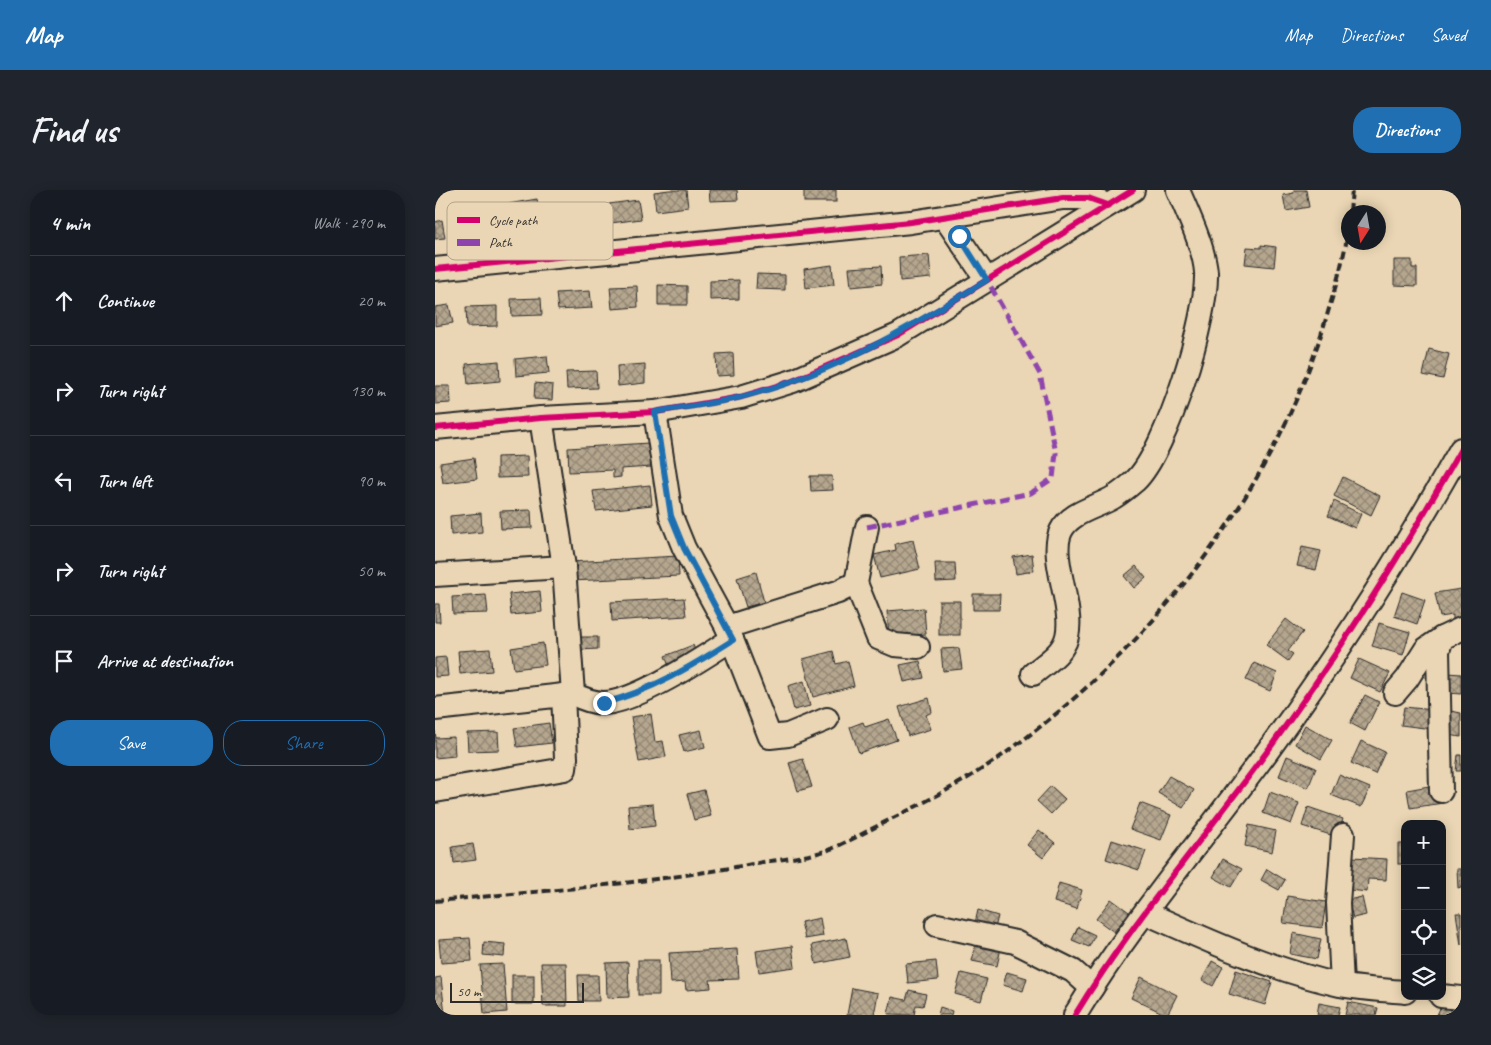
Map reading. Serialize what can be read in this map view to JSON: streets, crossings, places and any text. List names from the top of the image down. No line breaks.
{"legend":["Cycle path","Path"],"scale_bar":"50 m","north":"bottom","page":{"header":"Map","nav":["Map","Directions","Saved"],"buttons":["Directions",["Save","Share"]],"title":"Find us","heading":["4 min","Walk · 290 m"],"list":[["Continue","20 m"],["Turn right","130 m"],["Turn left","90 m"],["Turn right","50 m"],"Arrive at destination"],"map_buttons":["+","−"],"scale":"50 m"}}
